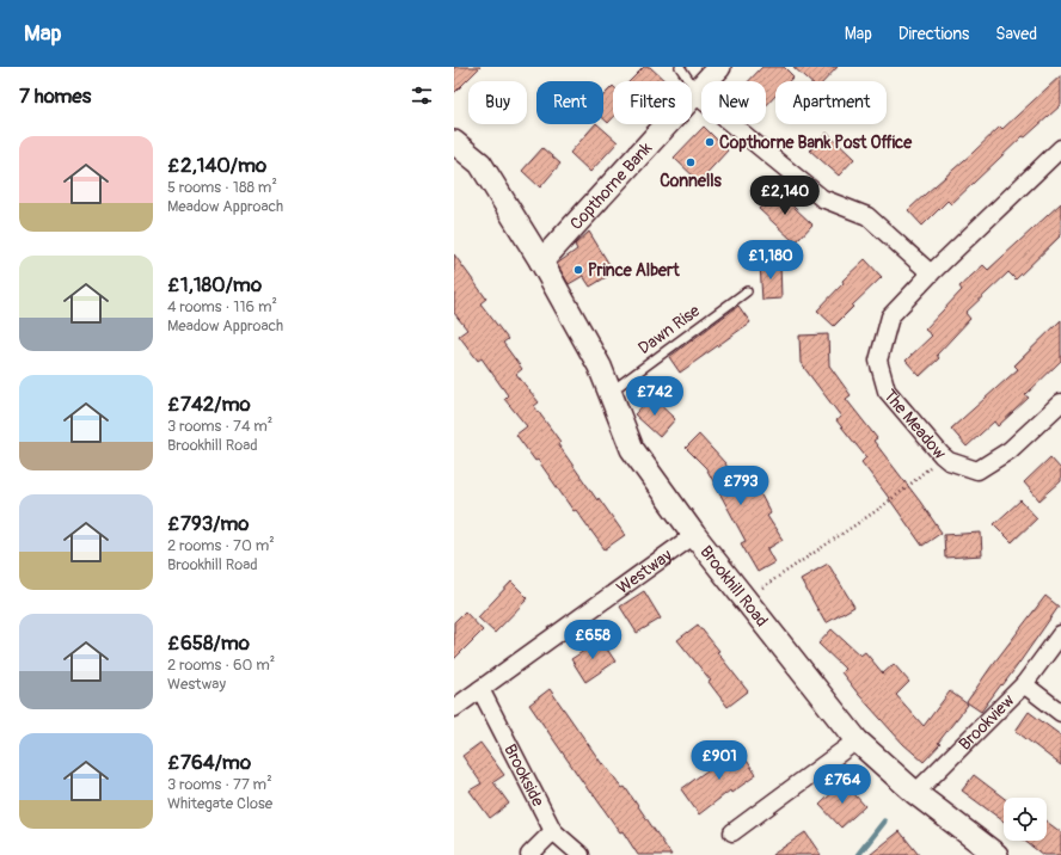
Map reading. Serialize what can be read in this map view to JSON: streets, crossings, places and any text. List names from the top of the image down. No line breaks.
{"streets":{"street":["Copthorne Bank","The Meadow","Westway","Brookhill Road","Brookview","Brookside"],"lane":["Dawn Rise"]},"crossings":[["Copthorne Bank","Brookhill Road"],["Dawn Rise","Brookhill Road"],["Westway","Brookhill Road"],["Westway","Brookside"],["Brookhill Road","Brookview"]],"places":["Copthorne Bank Post Office","Connells","Prince Albert"],"page":{"header":"Map","nav":["Map","Directions","Saved"],"heading":"7 homes","chip":["Buy","Rent","Filters","New","Apartment"],"list":[{"name":"£2,140/mo","note":"5 rooms · 188 m² · Meadow Approach"},{"name":"£1,180/mo","note":"4 rooms · 116 m² · Meadow Approach"},{"name":"£742/mo","note":"3 rooms · 74 m² · Brookhill Road"},{"name":"£793/mo","note":"2 rooms · 70 m² · Brookhill Road"},{"name":"£658/mo","note":"2 rooms · 60 m² · Westway"},{"name":"£764/mo","note":"3 rooms · 77 m² · Whitegate Close"}],"price":["£2,140","£1,180","£742","£793","£658","£901","£764"]}}
